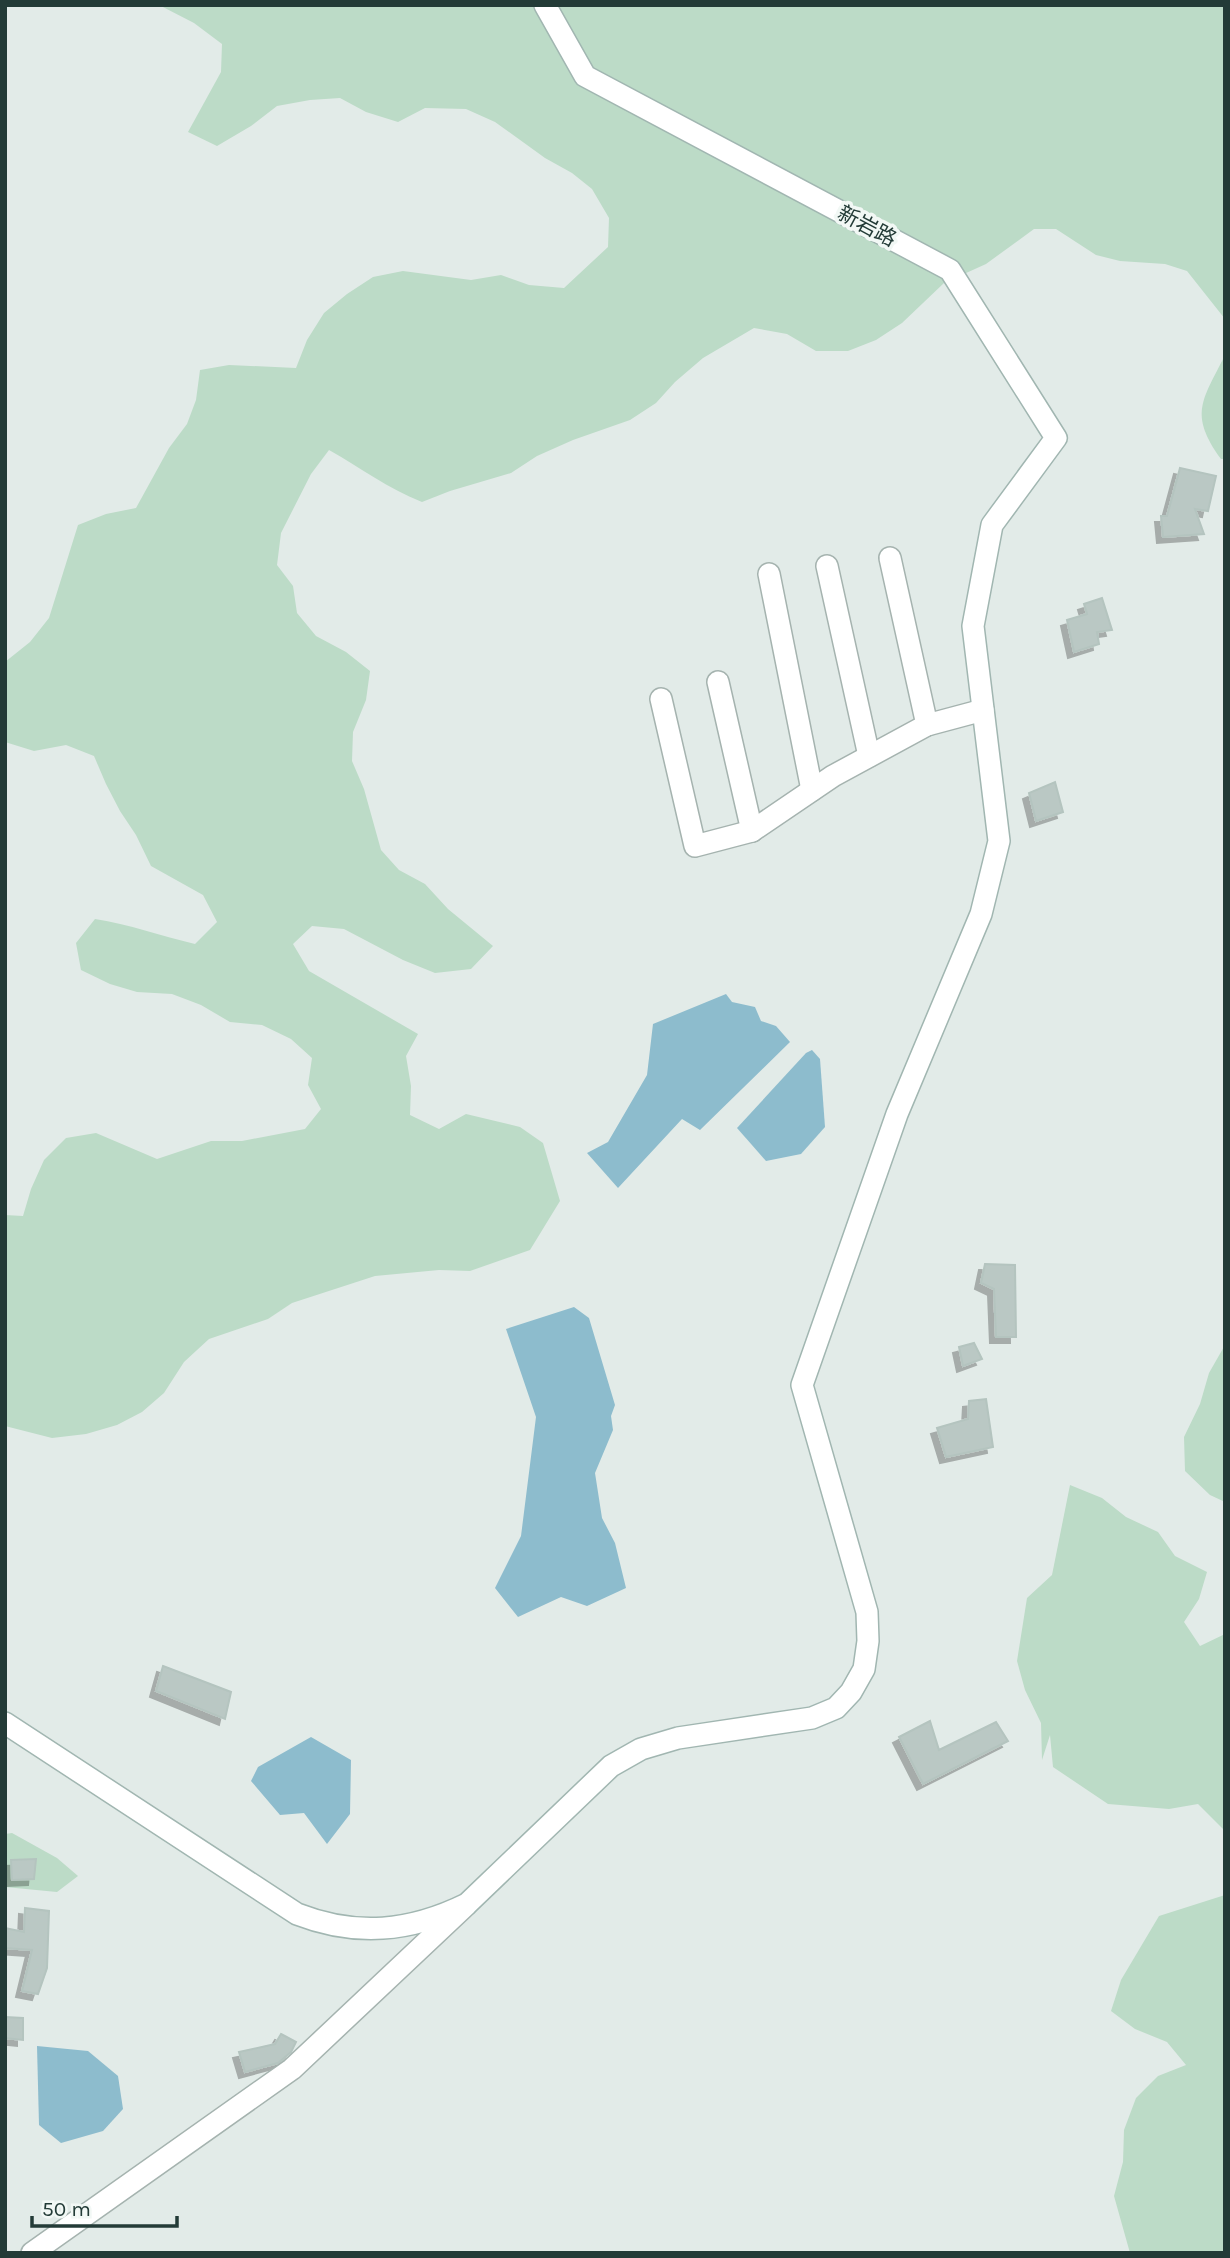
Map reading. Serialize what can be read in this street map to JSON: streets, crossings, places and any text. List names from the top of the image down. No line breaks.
{"streets":{"street":["新岩路"]},"scale_bar":"50 m"}
